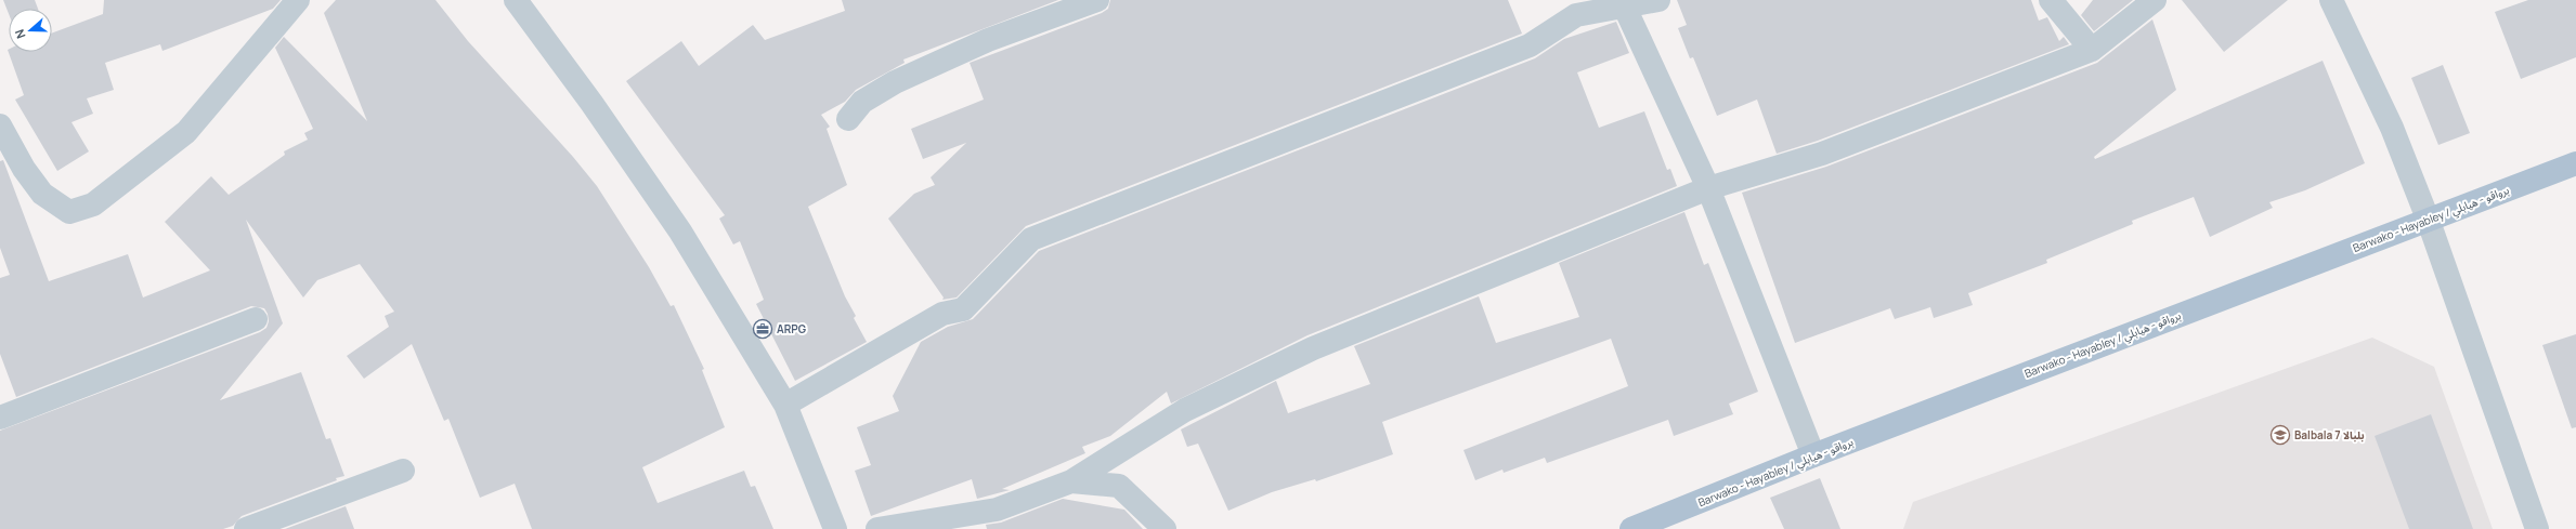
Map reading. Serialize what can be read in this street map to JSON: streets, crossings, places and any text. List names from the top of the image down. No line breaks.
{"streets":{"main road":["Barwako - Hayabley / برواقو - هيابلي"]},"places":{"office":["ARPG"],"school or university":["Balbala 7 بلبالا"]},"north":"left"}
